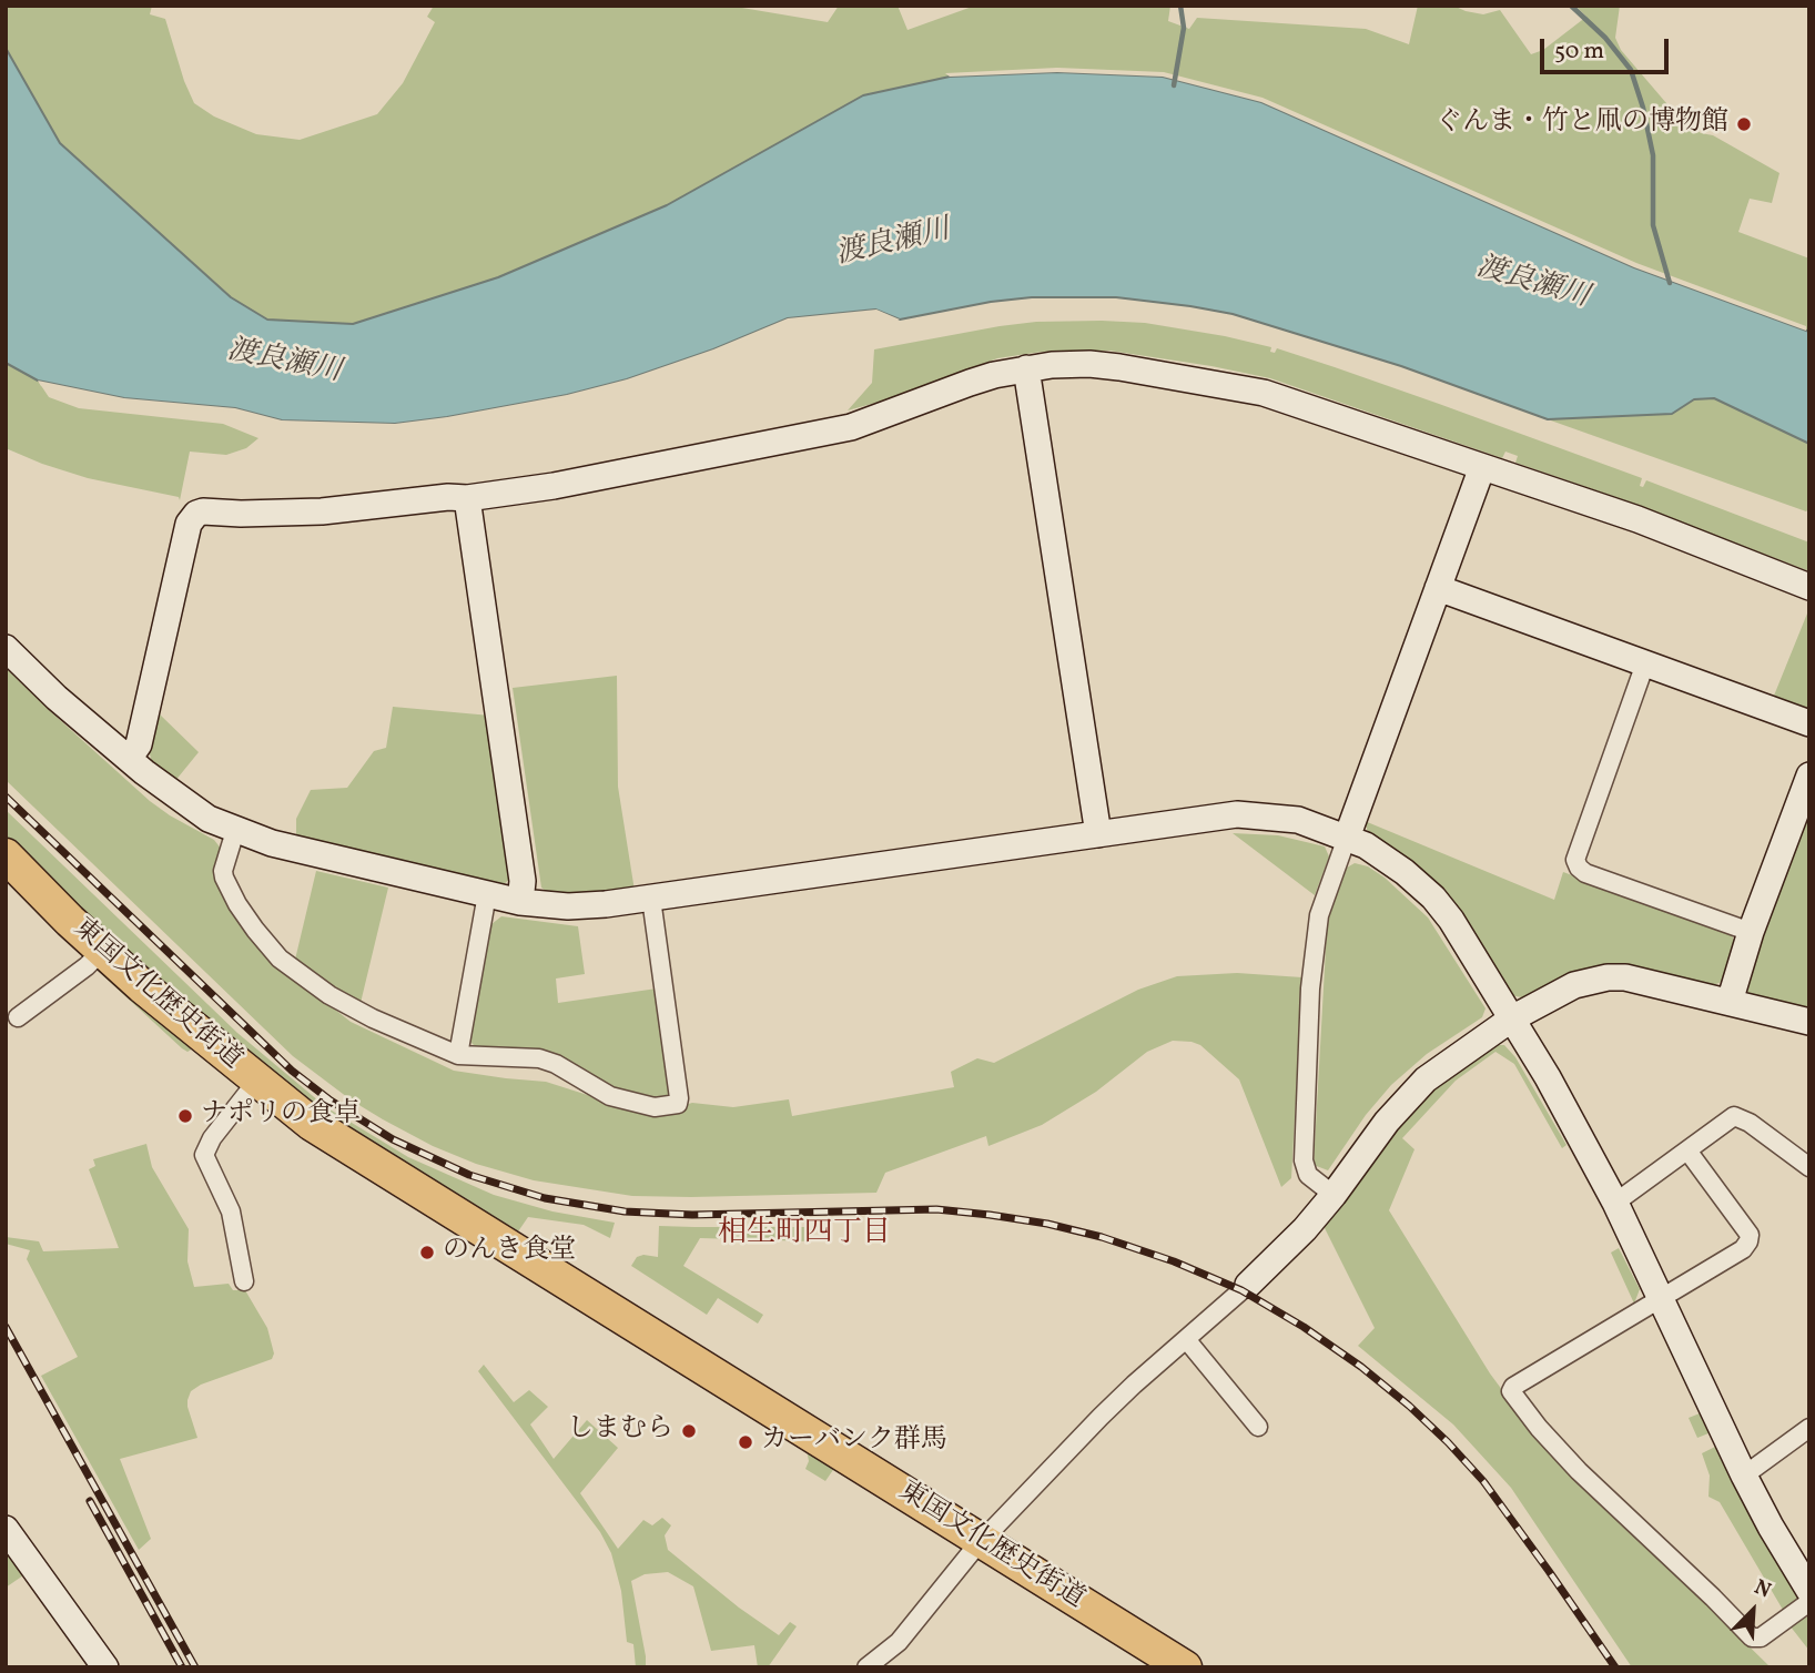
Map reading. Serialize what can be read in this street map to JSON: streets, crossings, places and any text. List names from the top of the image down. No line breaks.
{"streets":{"highway":["東国文化歴史街道"]},"districts":["相生町四丁目"],"water":["渡良瀬川"],"places":["ぐんま・竹と凧の博物館","ナポリの食卓","のんき食堂","しまむら","カーバンク群馬"],"scale_bar":"50 m","north":"top right"}
